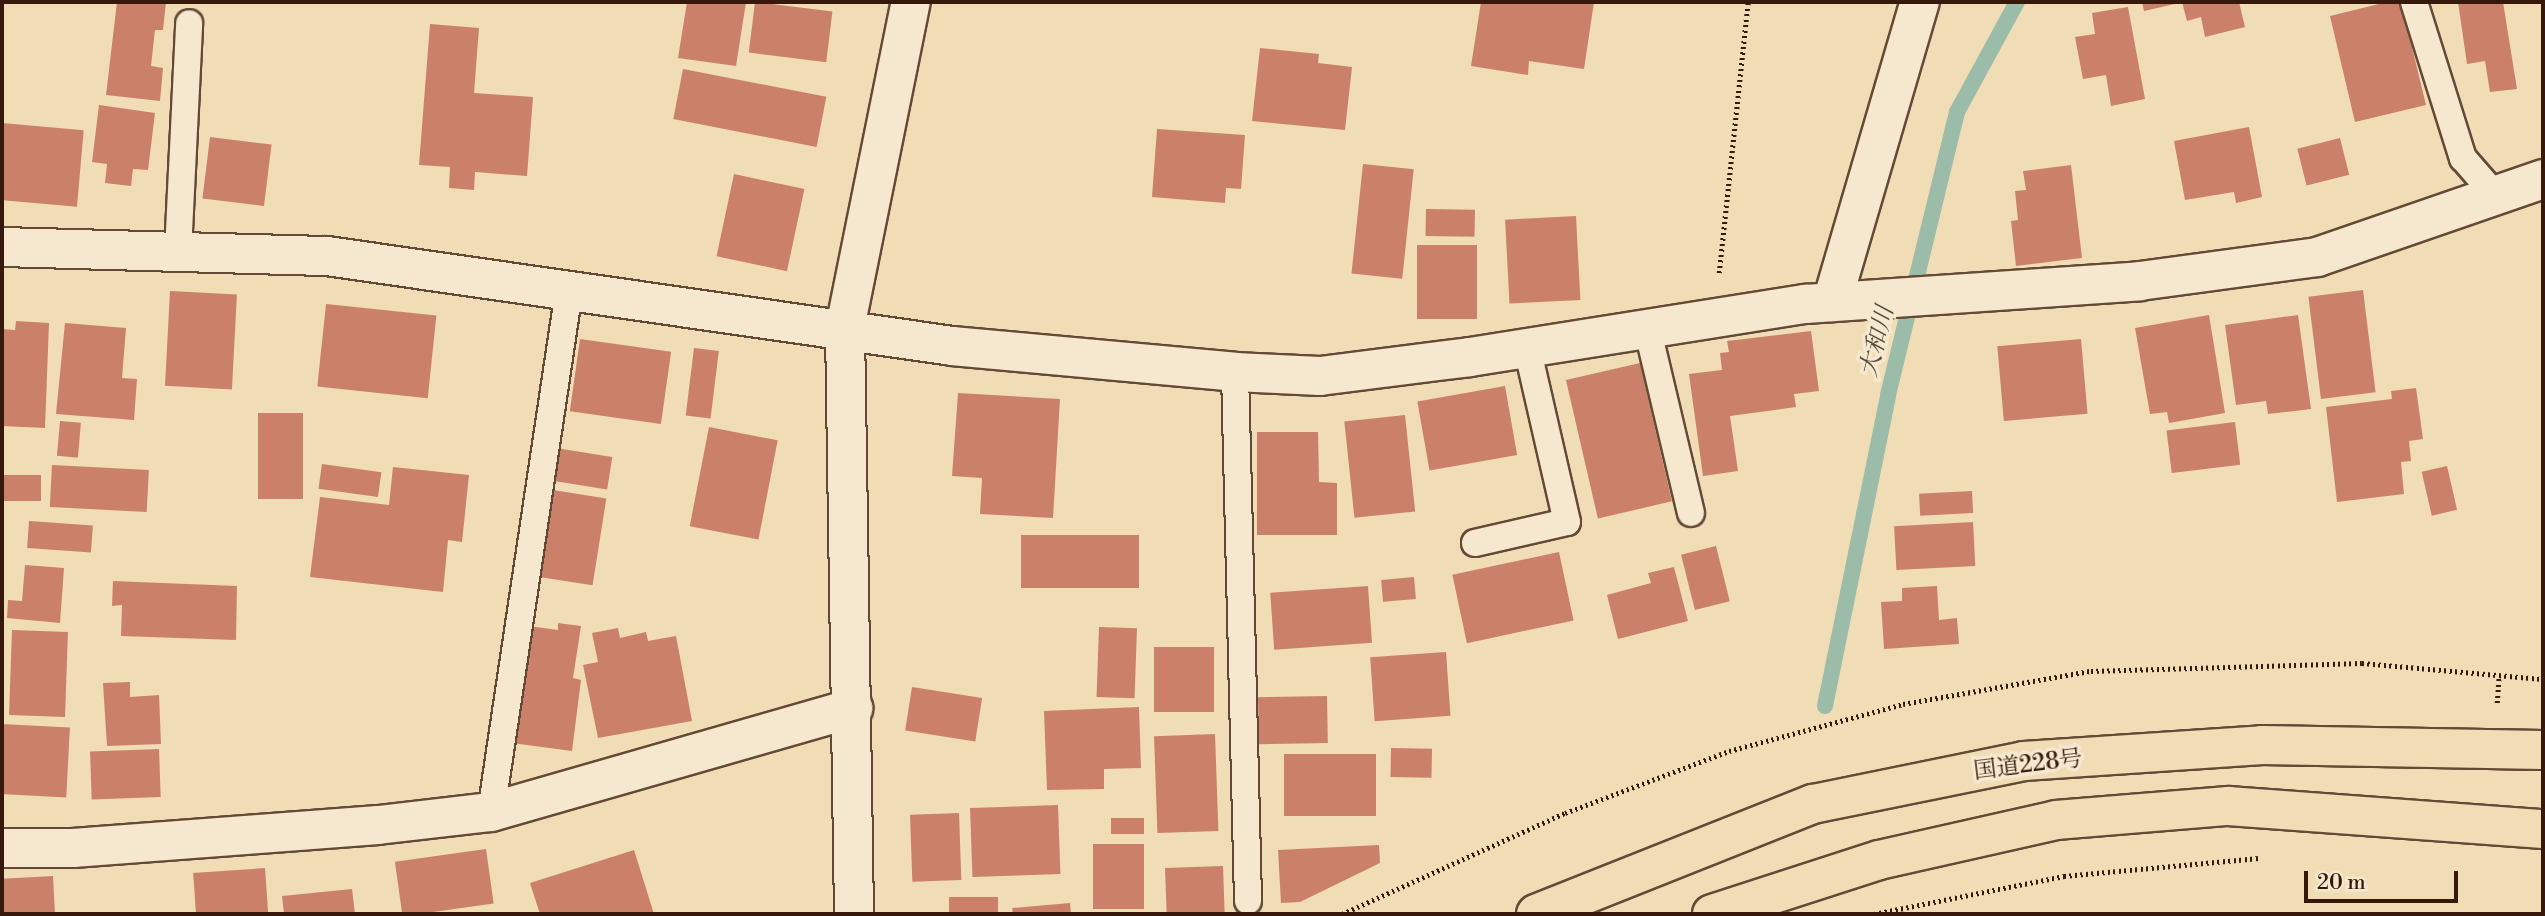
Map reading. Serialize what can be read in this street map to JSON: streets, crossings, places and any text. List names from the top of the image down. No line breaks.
{"streets":{"highway":["国道228号"]},"water":["大和川"],"scale_bar":"20 m"}
